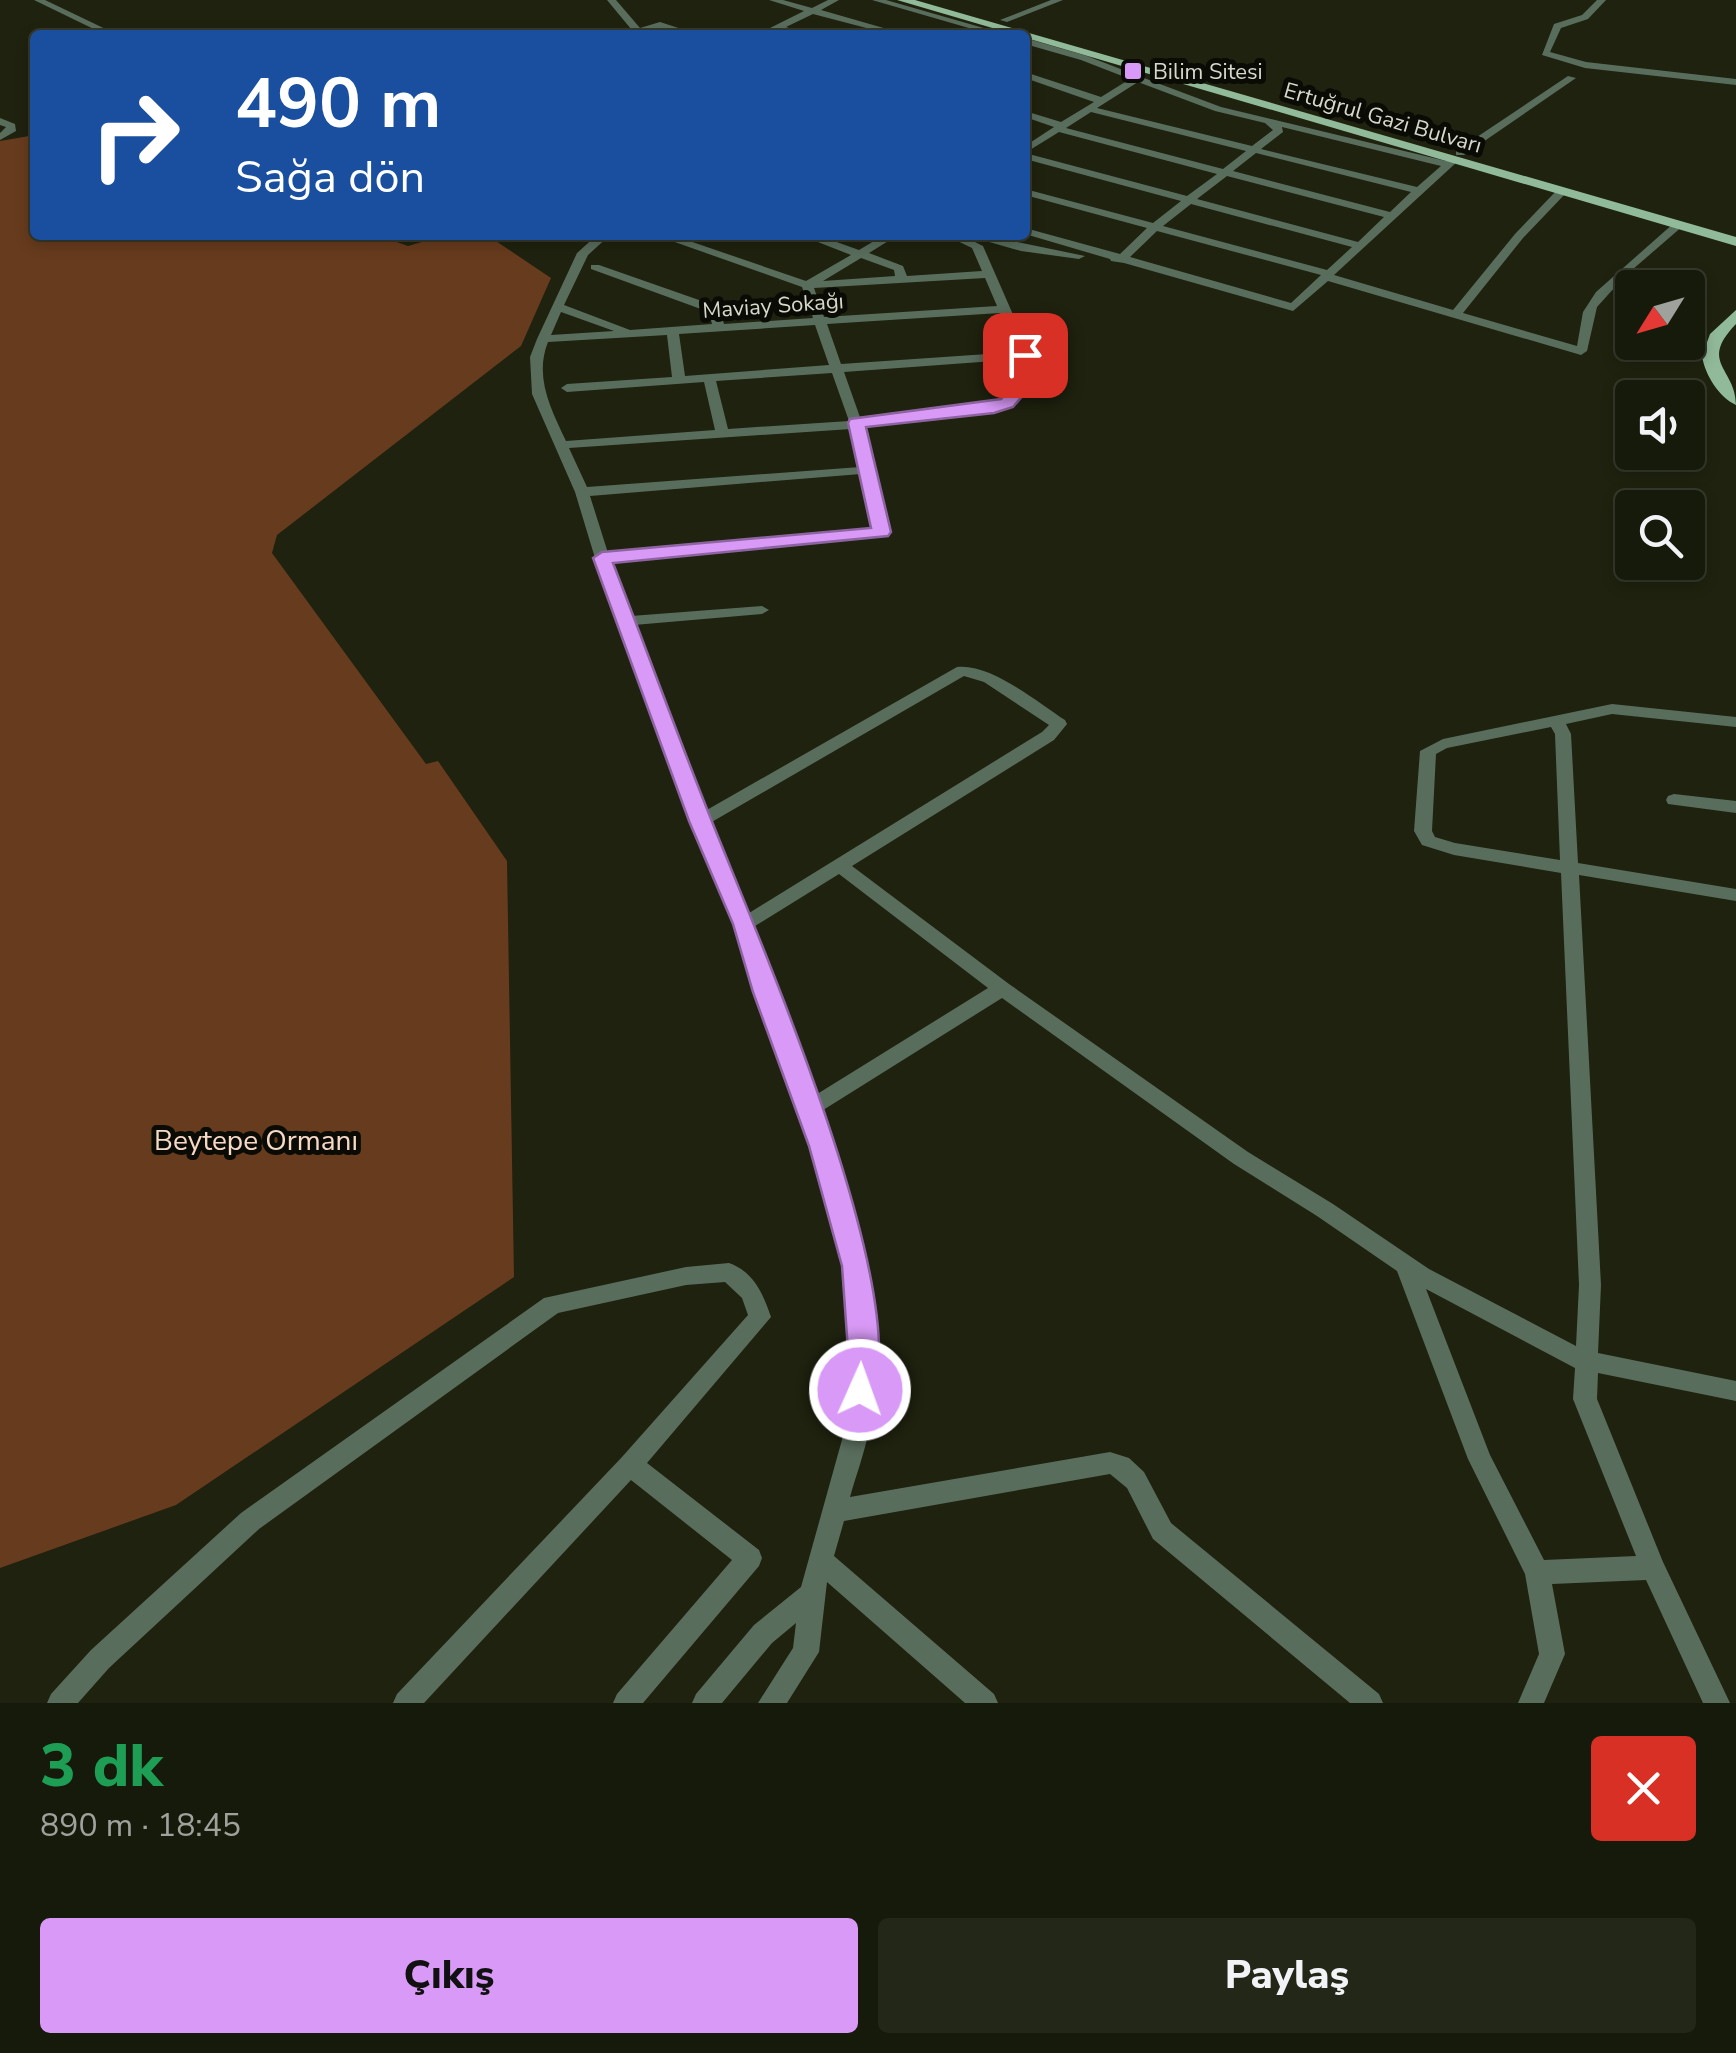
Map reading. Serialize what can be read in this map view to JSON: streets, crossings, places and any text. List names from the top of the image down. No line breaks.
{"streets":{"main road":["Ertuğrul Gazi Bulvarı"],"street":["Maviay Sokağı"]},"parks":["Beytepe Ormanı"],"places":{"transit":["Bilim Sitesi"]},"north":"bottom left","page":{"turn":["490 m","Sağa dön"],"heading":["3 dk","890 m · 18:45"],"buttons":["Çıkış","Paylaş"]}}
